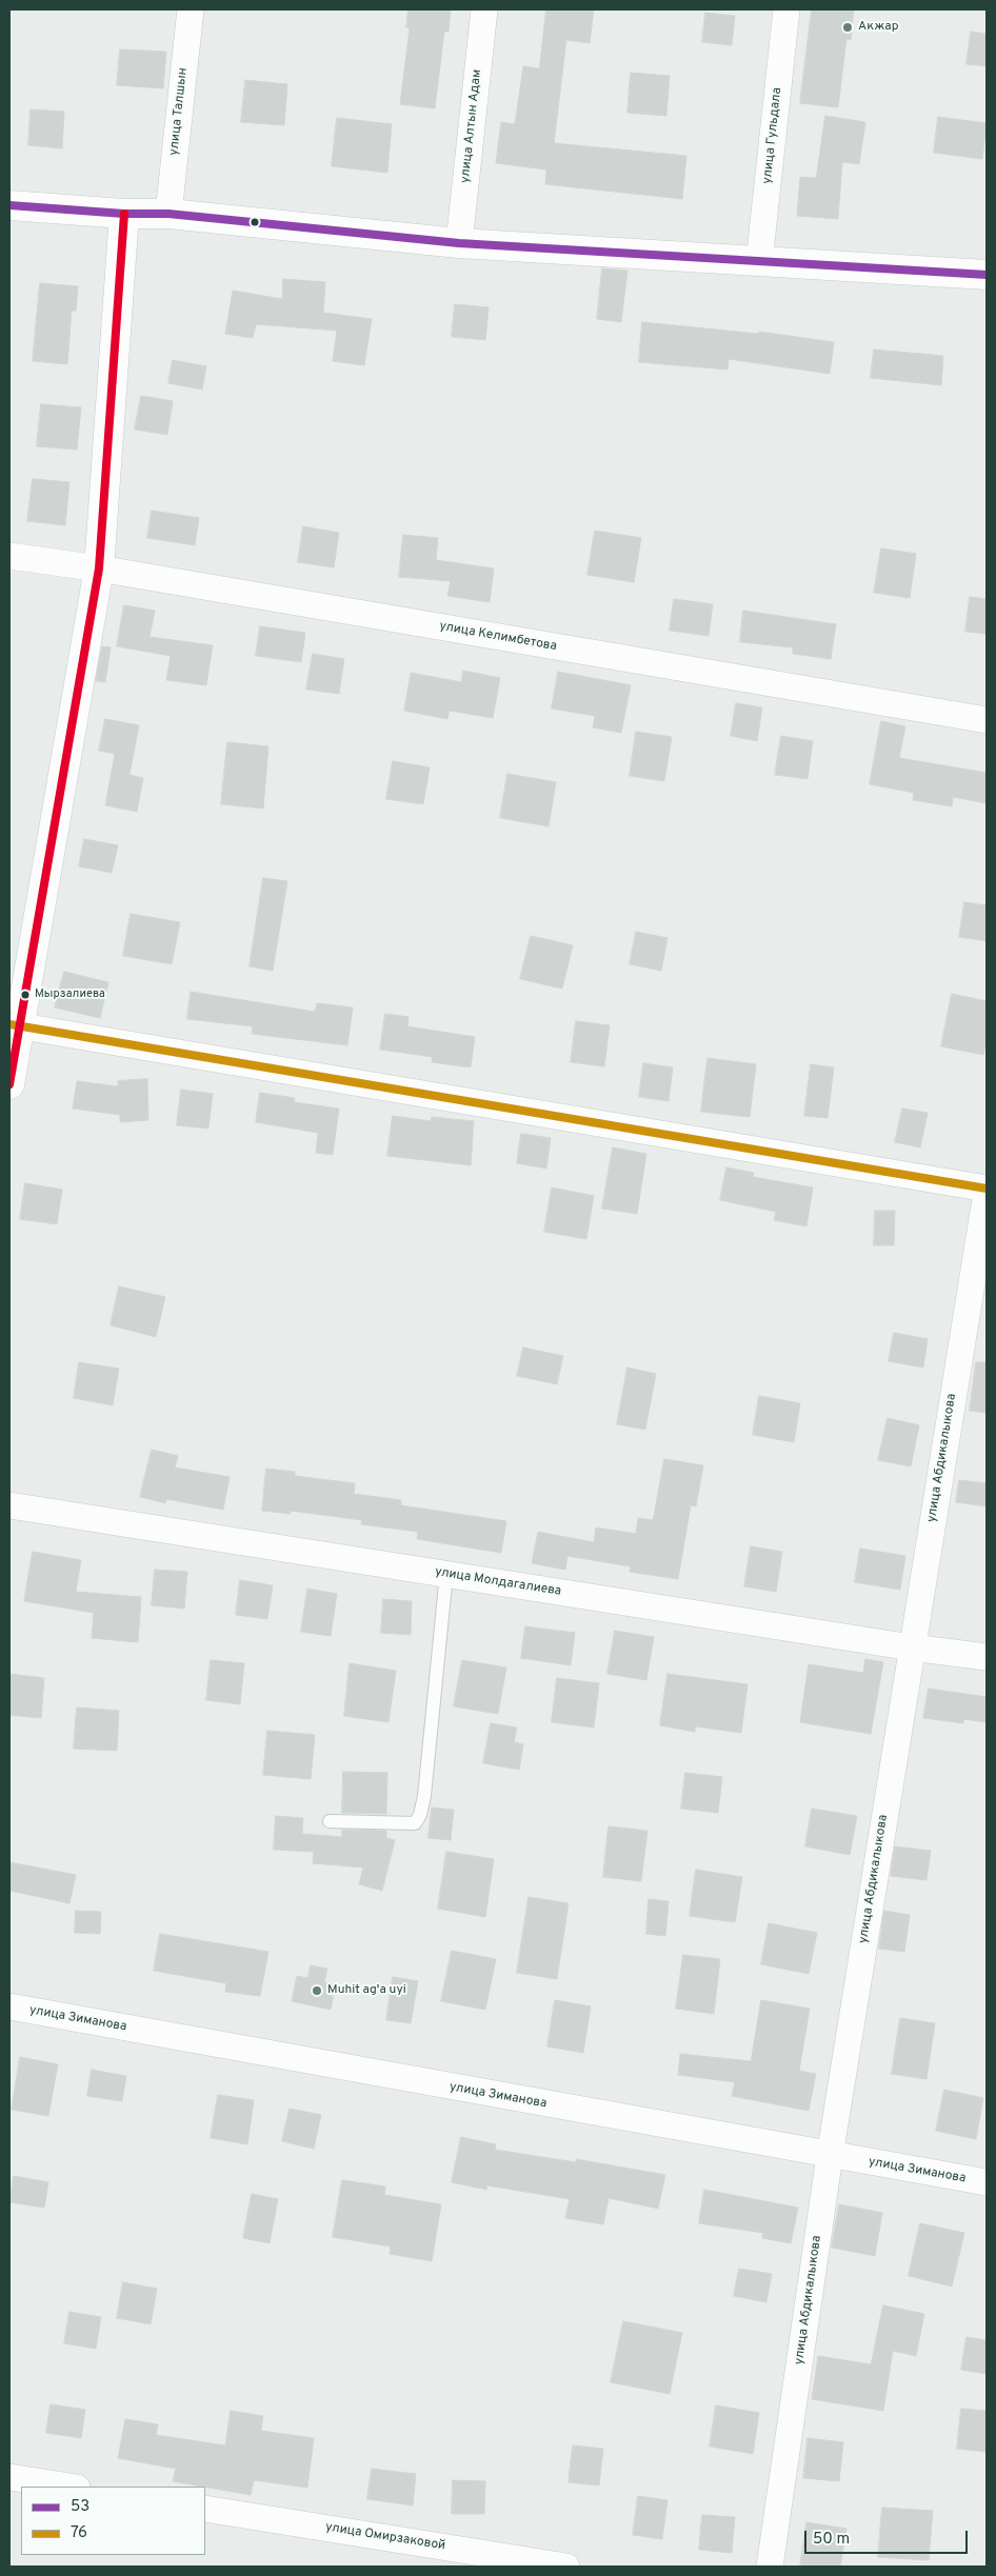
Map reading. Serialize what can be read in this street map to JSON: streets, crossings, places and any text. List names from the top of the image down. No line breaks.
{"streets":{"street":["улица Талшын","улица Алтын Адам","улица Гульдала","улица Келимбетова","улица Абдикалыкова","улица Молдагалиева","улица Зиманова","улица Омирзаковой"]},"crossings":[["улица Абдикалыкова","улица Молдагалиева"],["улица Абдикалыкова","улица Зиманова"]],"places":["Акжар","Мырзалиева","Muhit ag'a uyi"],"lines":["transit line 53","transit line 76"],"legend":["53","76"],"scale_bar":"50 m"}
